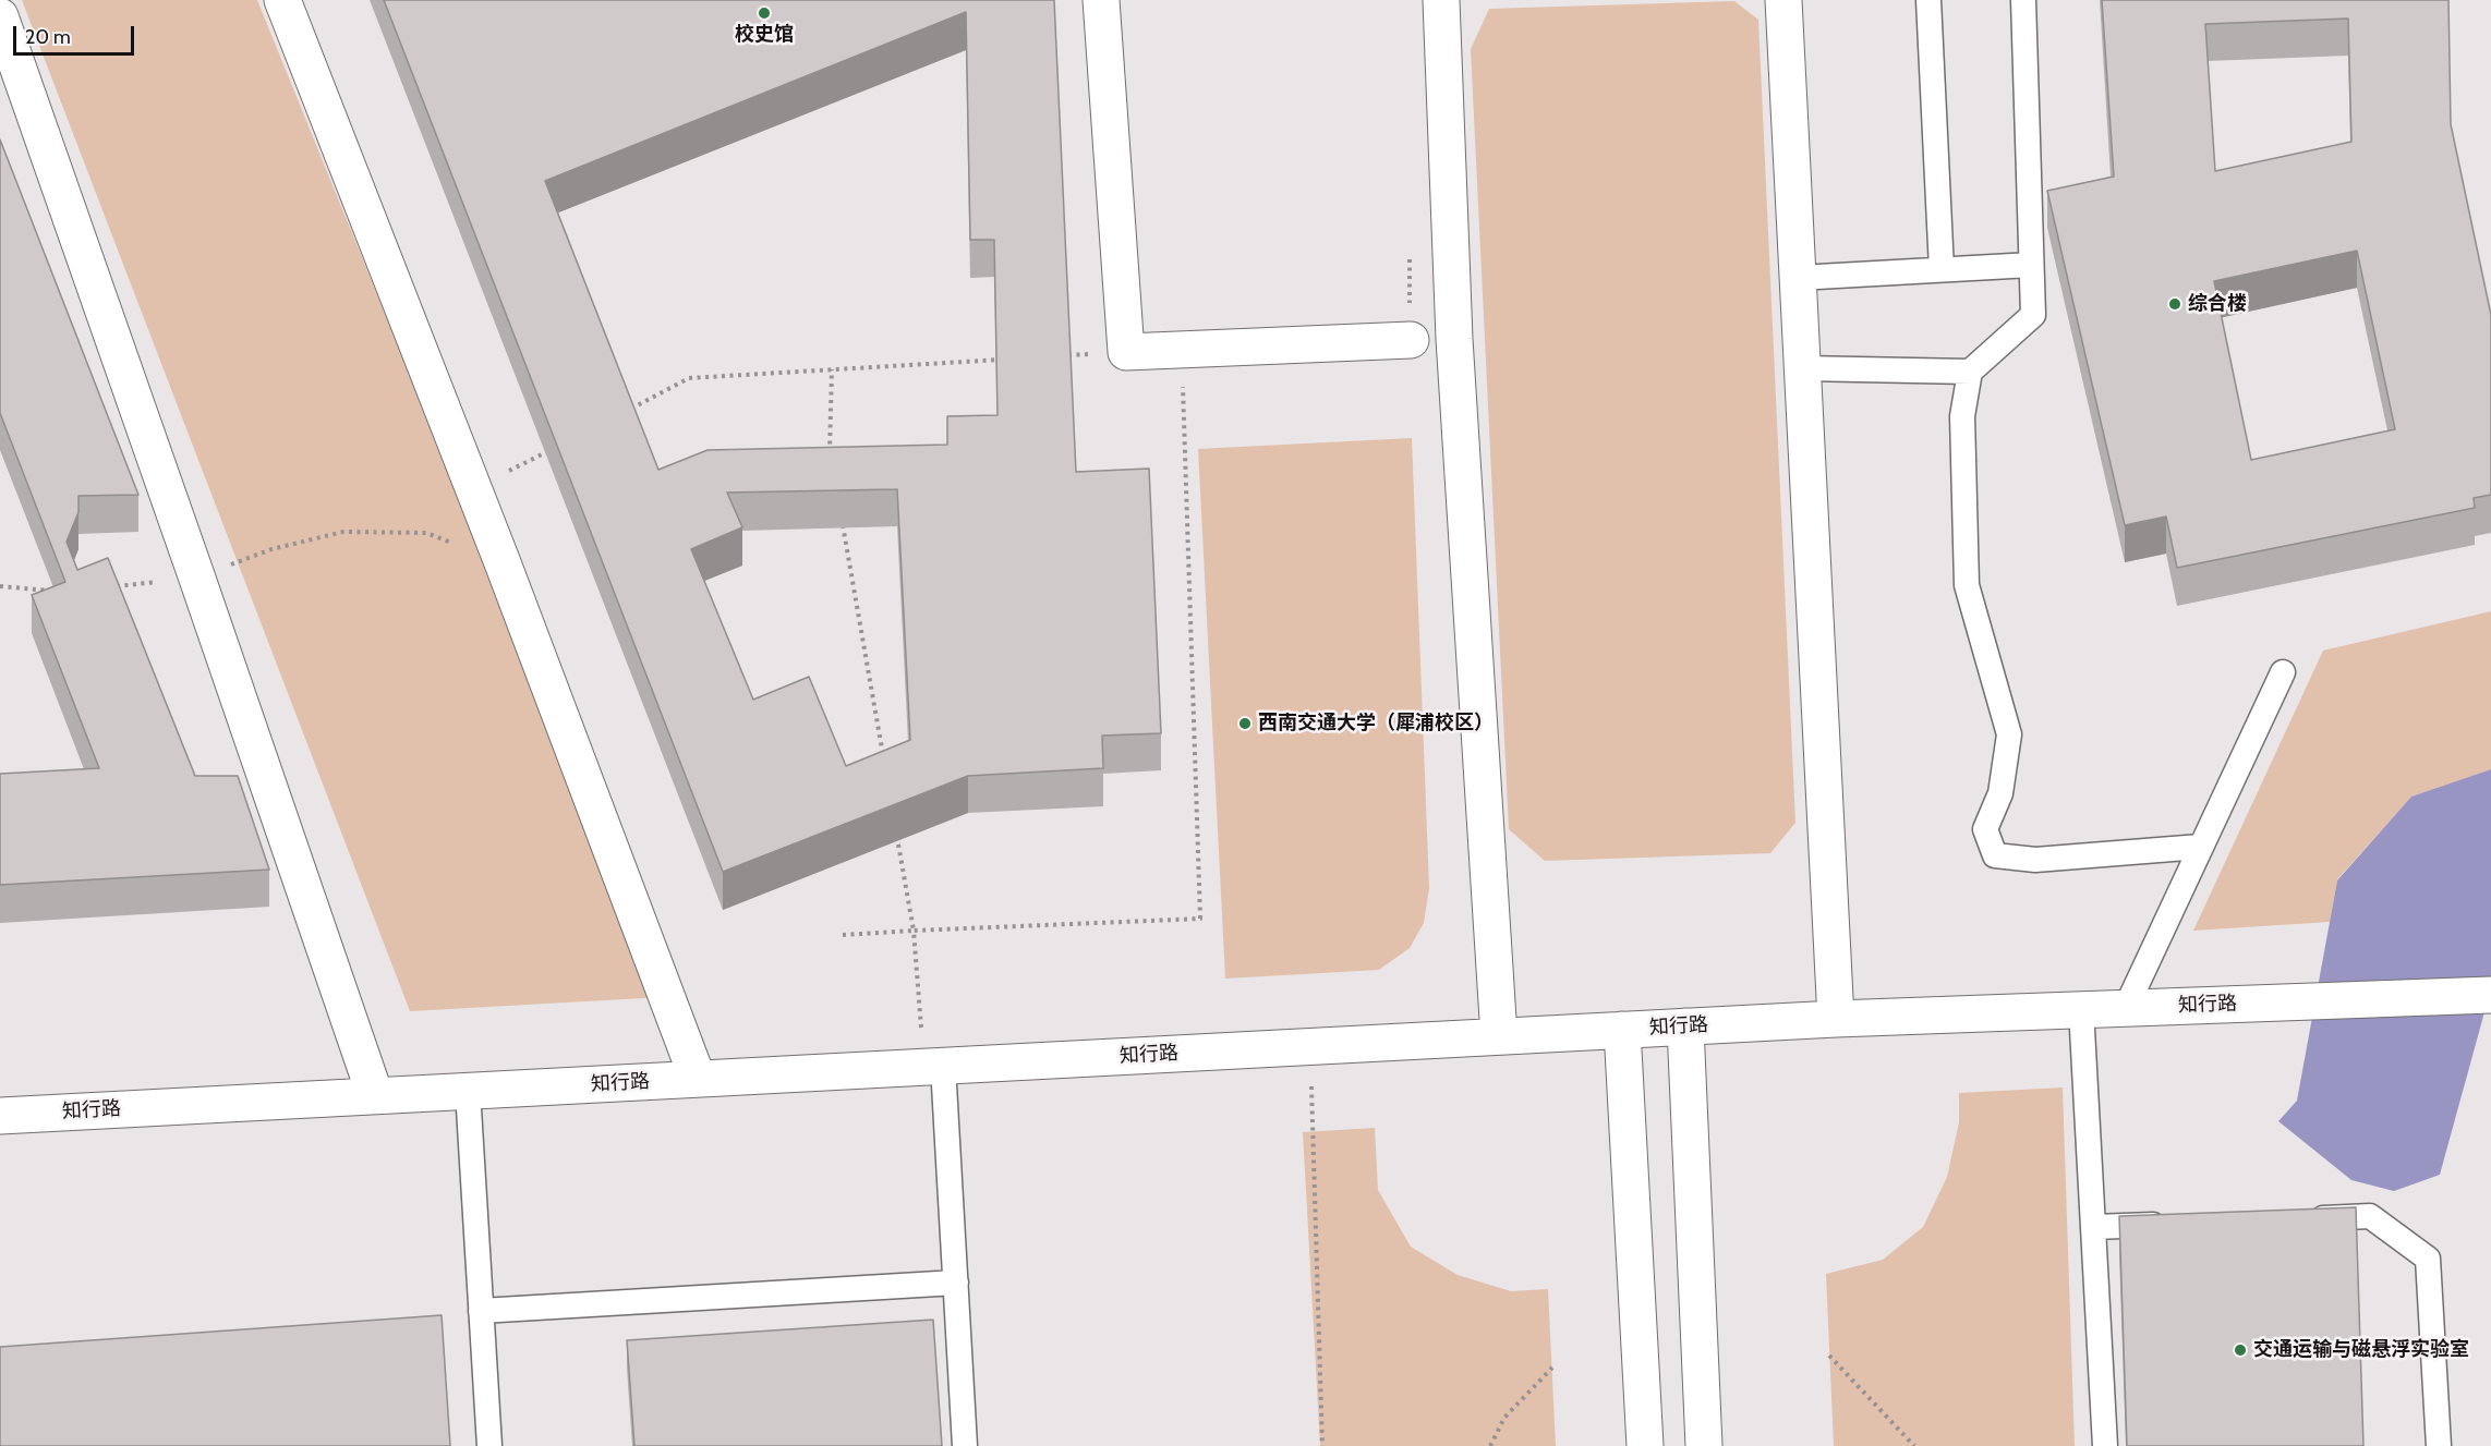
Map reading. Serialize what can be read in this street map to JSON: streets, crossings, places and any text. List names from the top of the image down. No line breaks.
{"streets":{"street":["知行路"]},"places":["校史馆","综合楼","西南交通大学（犀浦校区）","交通运输与磁悬浮实验室"],"scale_bar":"20 m"}
